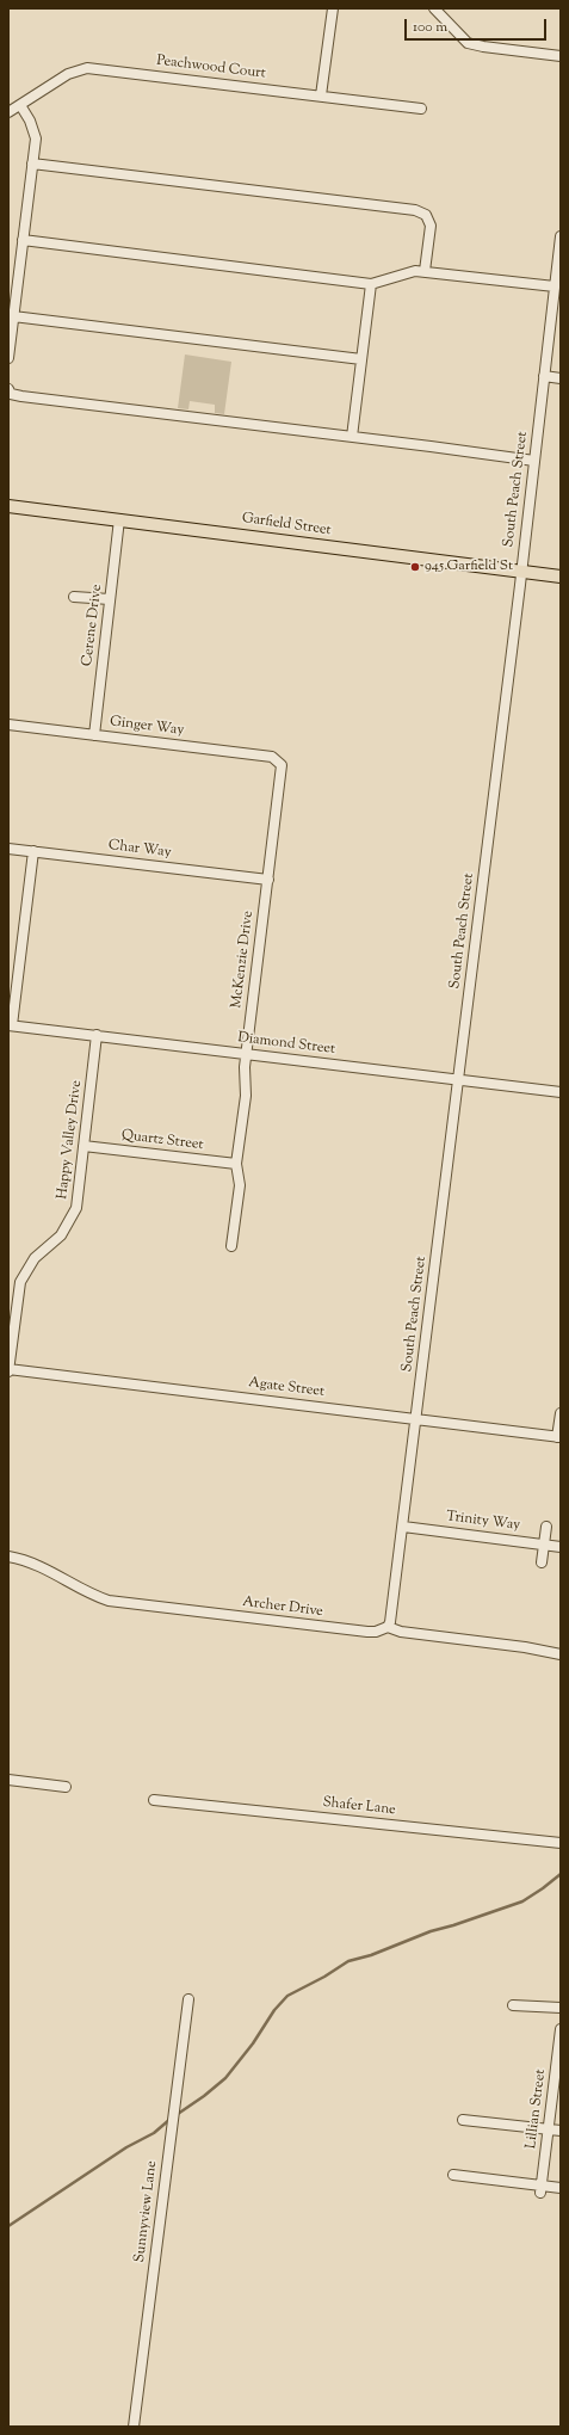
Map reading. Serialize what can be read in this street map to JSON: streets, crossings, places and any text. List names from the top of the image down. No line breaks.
{"streets":{"main road":["Garfield Street"],"street":["Peachwood Court","South Peach Street","Cerene Drive","Ginger Way","Char Way","McKenzie Drive","Diamond Street","Happy Valley Drive","Quartz Street","Agate Street","Trinity Way","Archer Drive","Shafer Lane","Lillian Street","Sunnyview Lane"]},"crossings":[["South Peach Street","Garfield Street"],["South Peach Street","Diamond Street"],["South Peach Street","Agate Street"],["South Peach Street","Trinity Way"],["South Peach Street","Archer Drive"],["Garfield Street","Cerene Drive"],["Cerene Drive","Ginger Way"],["Ginger Way","McKenzie Drive"],["Char Way","McKenzie Drive"],["McKenzie Drive","Diamond Street"],["McKenzie Drive","Quartz Street"],["Diamond Street","Happy Valley Drive"],["Happy Valley Drive","Quartz Street"],["Happy Valley Drive","Agate Street"]],"places":["945 Garfield St"],"scale_bar":"100 m"}
